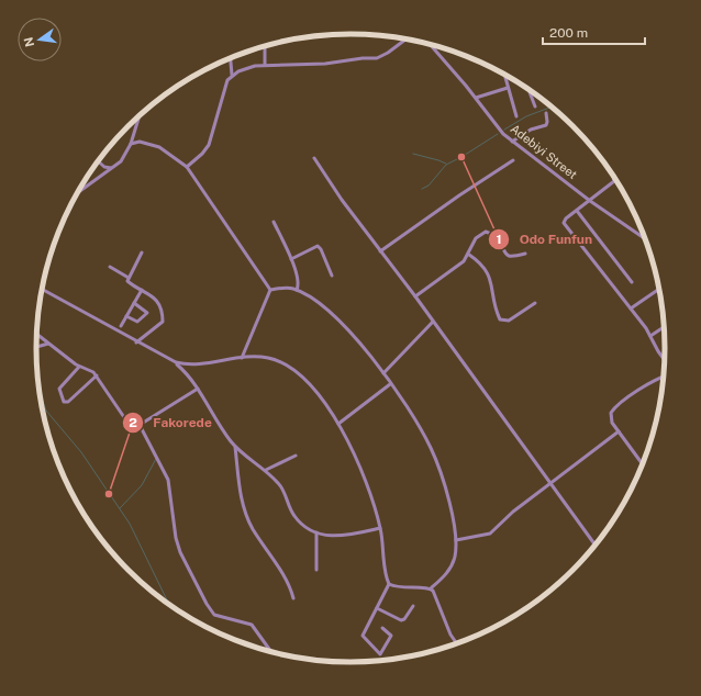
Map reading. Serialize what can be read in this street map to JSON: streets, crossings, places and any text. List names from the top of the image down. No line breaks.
{"streets":{"street":["Adebiyi Street"]},"places":["Odo Funfun","Fakorede"],"scale_bar":"200 m","north":"left"}
